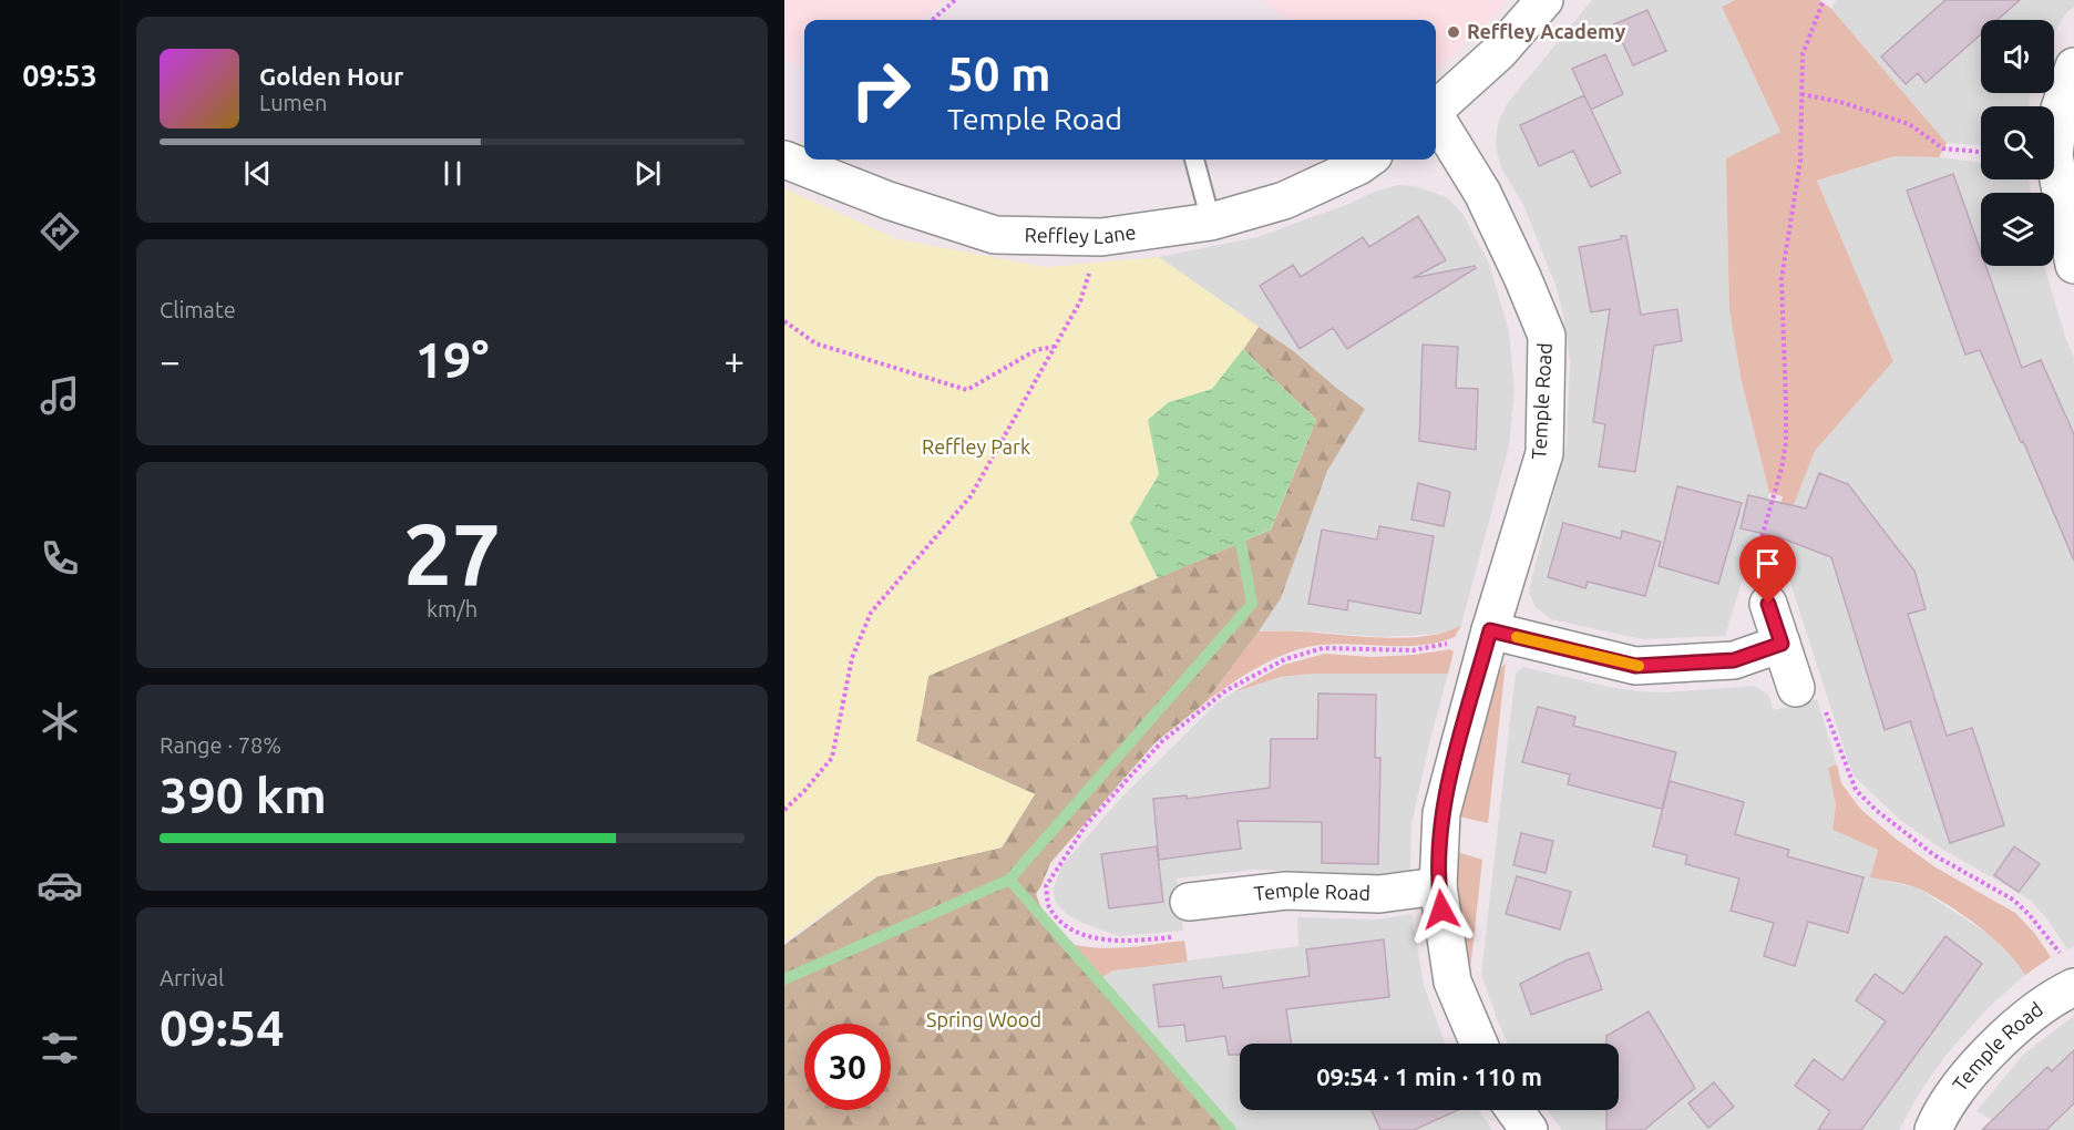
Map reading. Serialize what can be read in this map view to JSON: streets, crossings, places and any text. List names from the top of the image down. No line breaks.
{"streets":{"street":["Reffley Lane","Temple Road"]},"parks":["Reffley Park","Spring Wood"],"places":["Reffley Academy"],"page":{"tabs":"09:53","turn":["50 m","Temple Road"],"song":["Golden Hour","Lumen"],"tile":["Climate",["27","km/h"],["Range · 78%","390 km"],["Arrival","09:54"]],"heat":["−","19°","+"],"limit":"30","trip":"09:54 · 1 min · 110 m"}}
